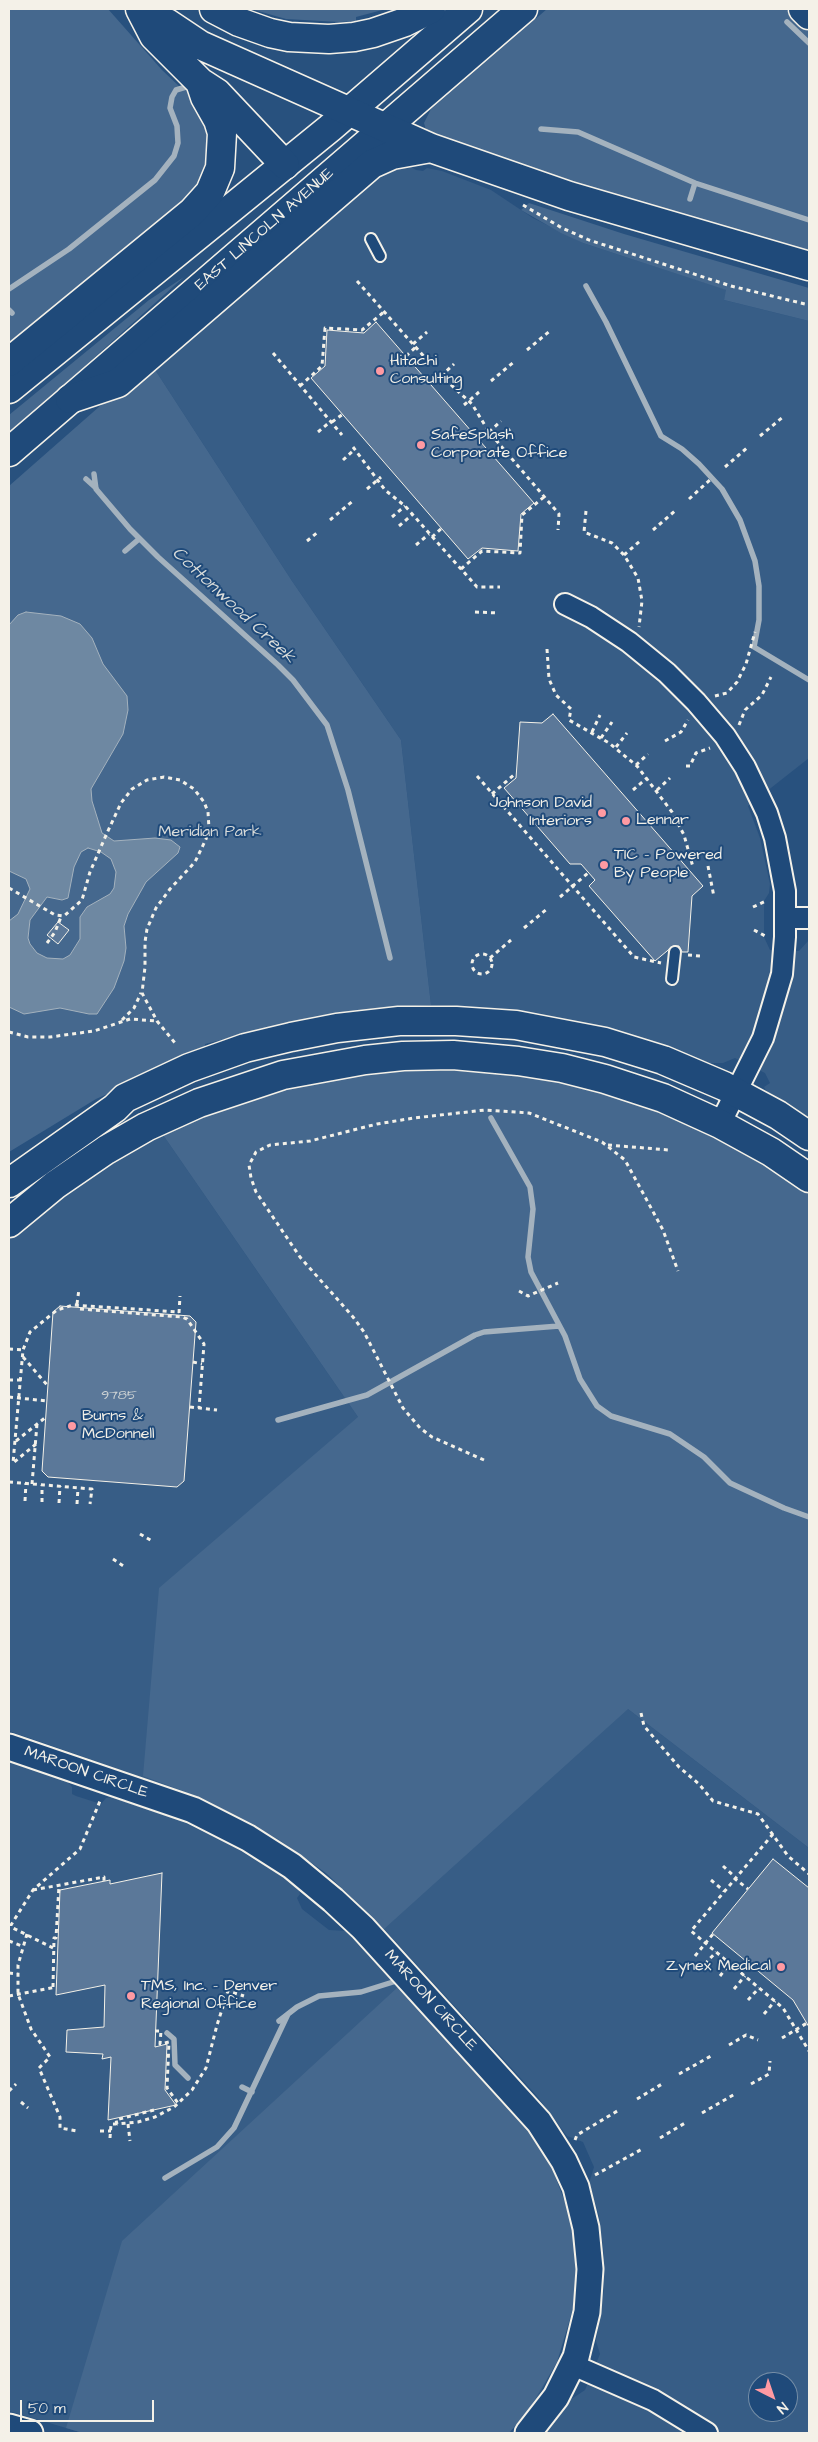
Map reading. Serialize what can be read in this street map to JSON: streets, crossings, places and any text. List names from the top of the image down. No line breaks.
{"streets":{"main road":["EAST LINCOLN AVENUE"],"street":["MAROON CIRCLE"]},"water":["Cottonwood Creek"],"parks":["Meridian Park"],"places":["Hitachi Consulting","SafeSplash Corporate Office","Johnson David Interiors","Lennar","TIC - Powered By People","Burns & McDonnell","Zynex Medical","TMS, Inc. - Denver Regional Office"],"house_numbers":["9785"],"scale_bar":"50 m","north":"bottom right"}
